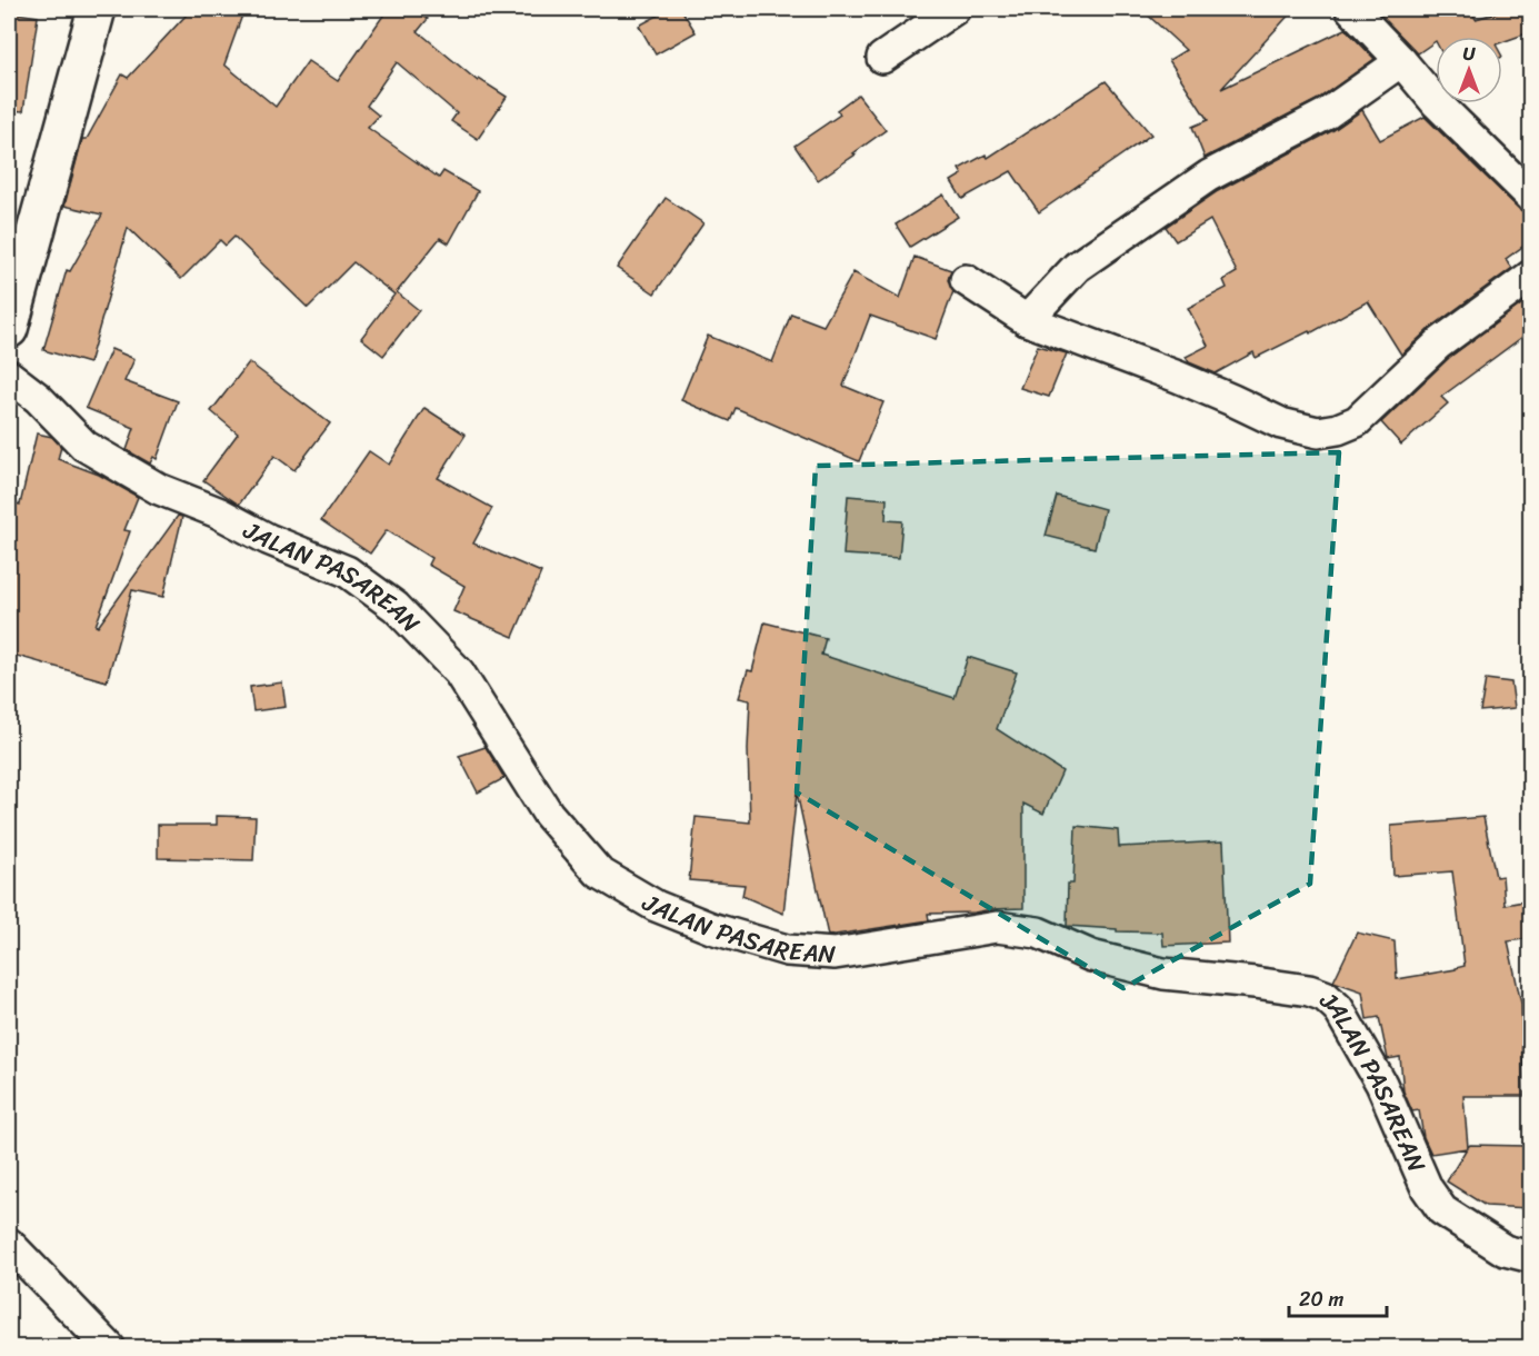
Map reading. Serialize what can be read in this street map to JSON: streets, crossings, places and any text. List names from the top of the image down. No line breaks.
{"streets":{"street":["JALAN PASAREAN"]},"scale_bar":"20 m","north":"top"}
